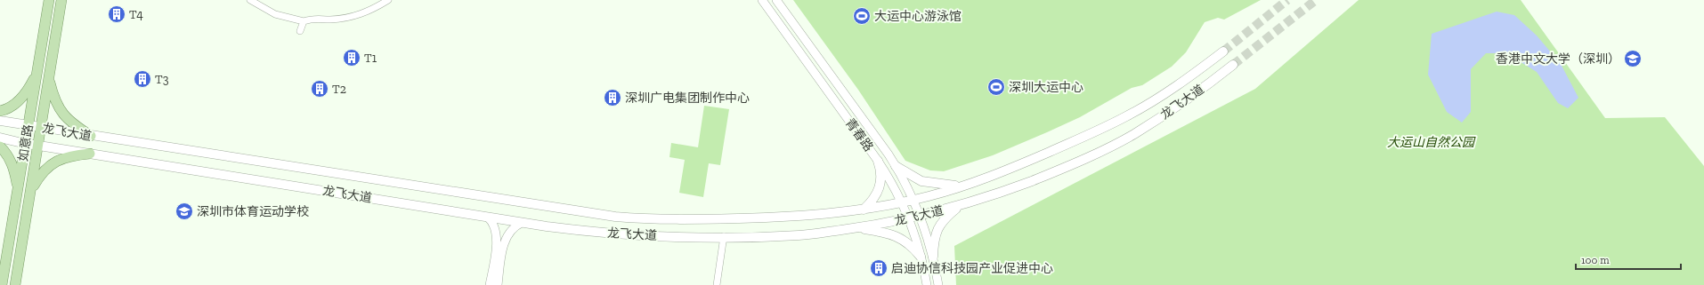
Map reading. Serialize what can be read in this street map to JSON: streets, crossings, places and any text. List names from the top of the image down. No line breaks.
{"streets":{"main road":["龙飞大道","如意路"],"street":["青春路"]},"crossings":[["龙飞大道","青春路"],["龙飞大道","如意路"]],"parks":["大运山自然公园"],"places":{"building":["T4","T1","T3","T2","深圳广电集团制作中心","启迪协信科技园产业促进中心"],"sports":["大运中心游泳馆","深圳大运中心"],"school or university":["香港中文大学（深圳）","深圳市体育运动学校"]},"scale_bar":"100 m"}
